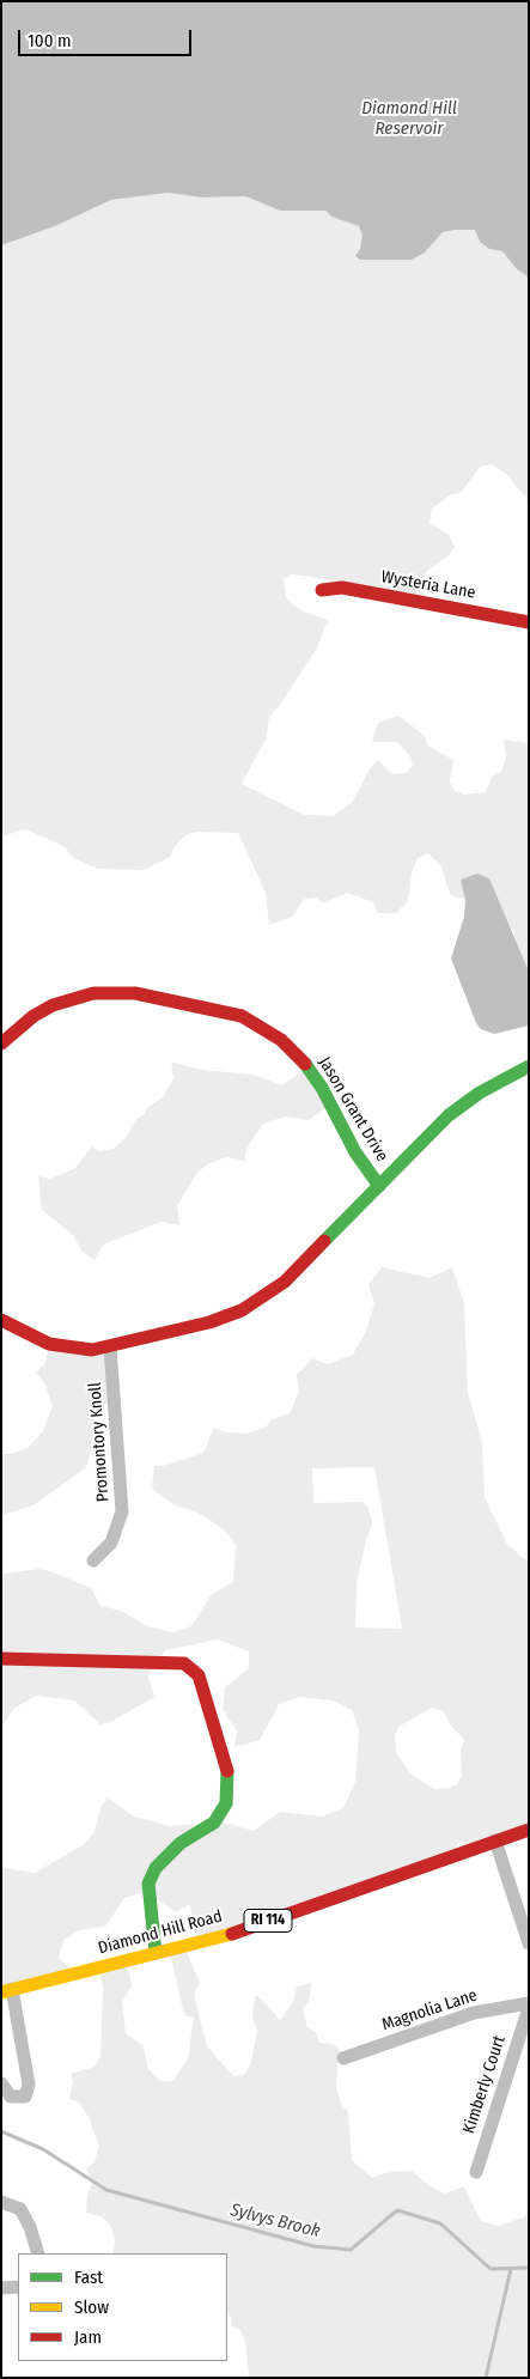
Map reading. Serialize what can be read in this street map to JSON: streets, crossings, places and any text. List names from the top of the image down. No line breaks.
{"streets":{"street":["Wysteria Lane","Jason Grant Drive","Promontory Knoll","RI 114","Diamond Hill Road","Magnolia Lane","Kimberly Court"]},"crossings":[["Jason Grant Drive","Promontory Knoll"]],"water":["Diamond Hill Reservoir","Sylvys Brook"],"legend":["Fast","Slow","Jam"],"scale_bar":"100 m"}
